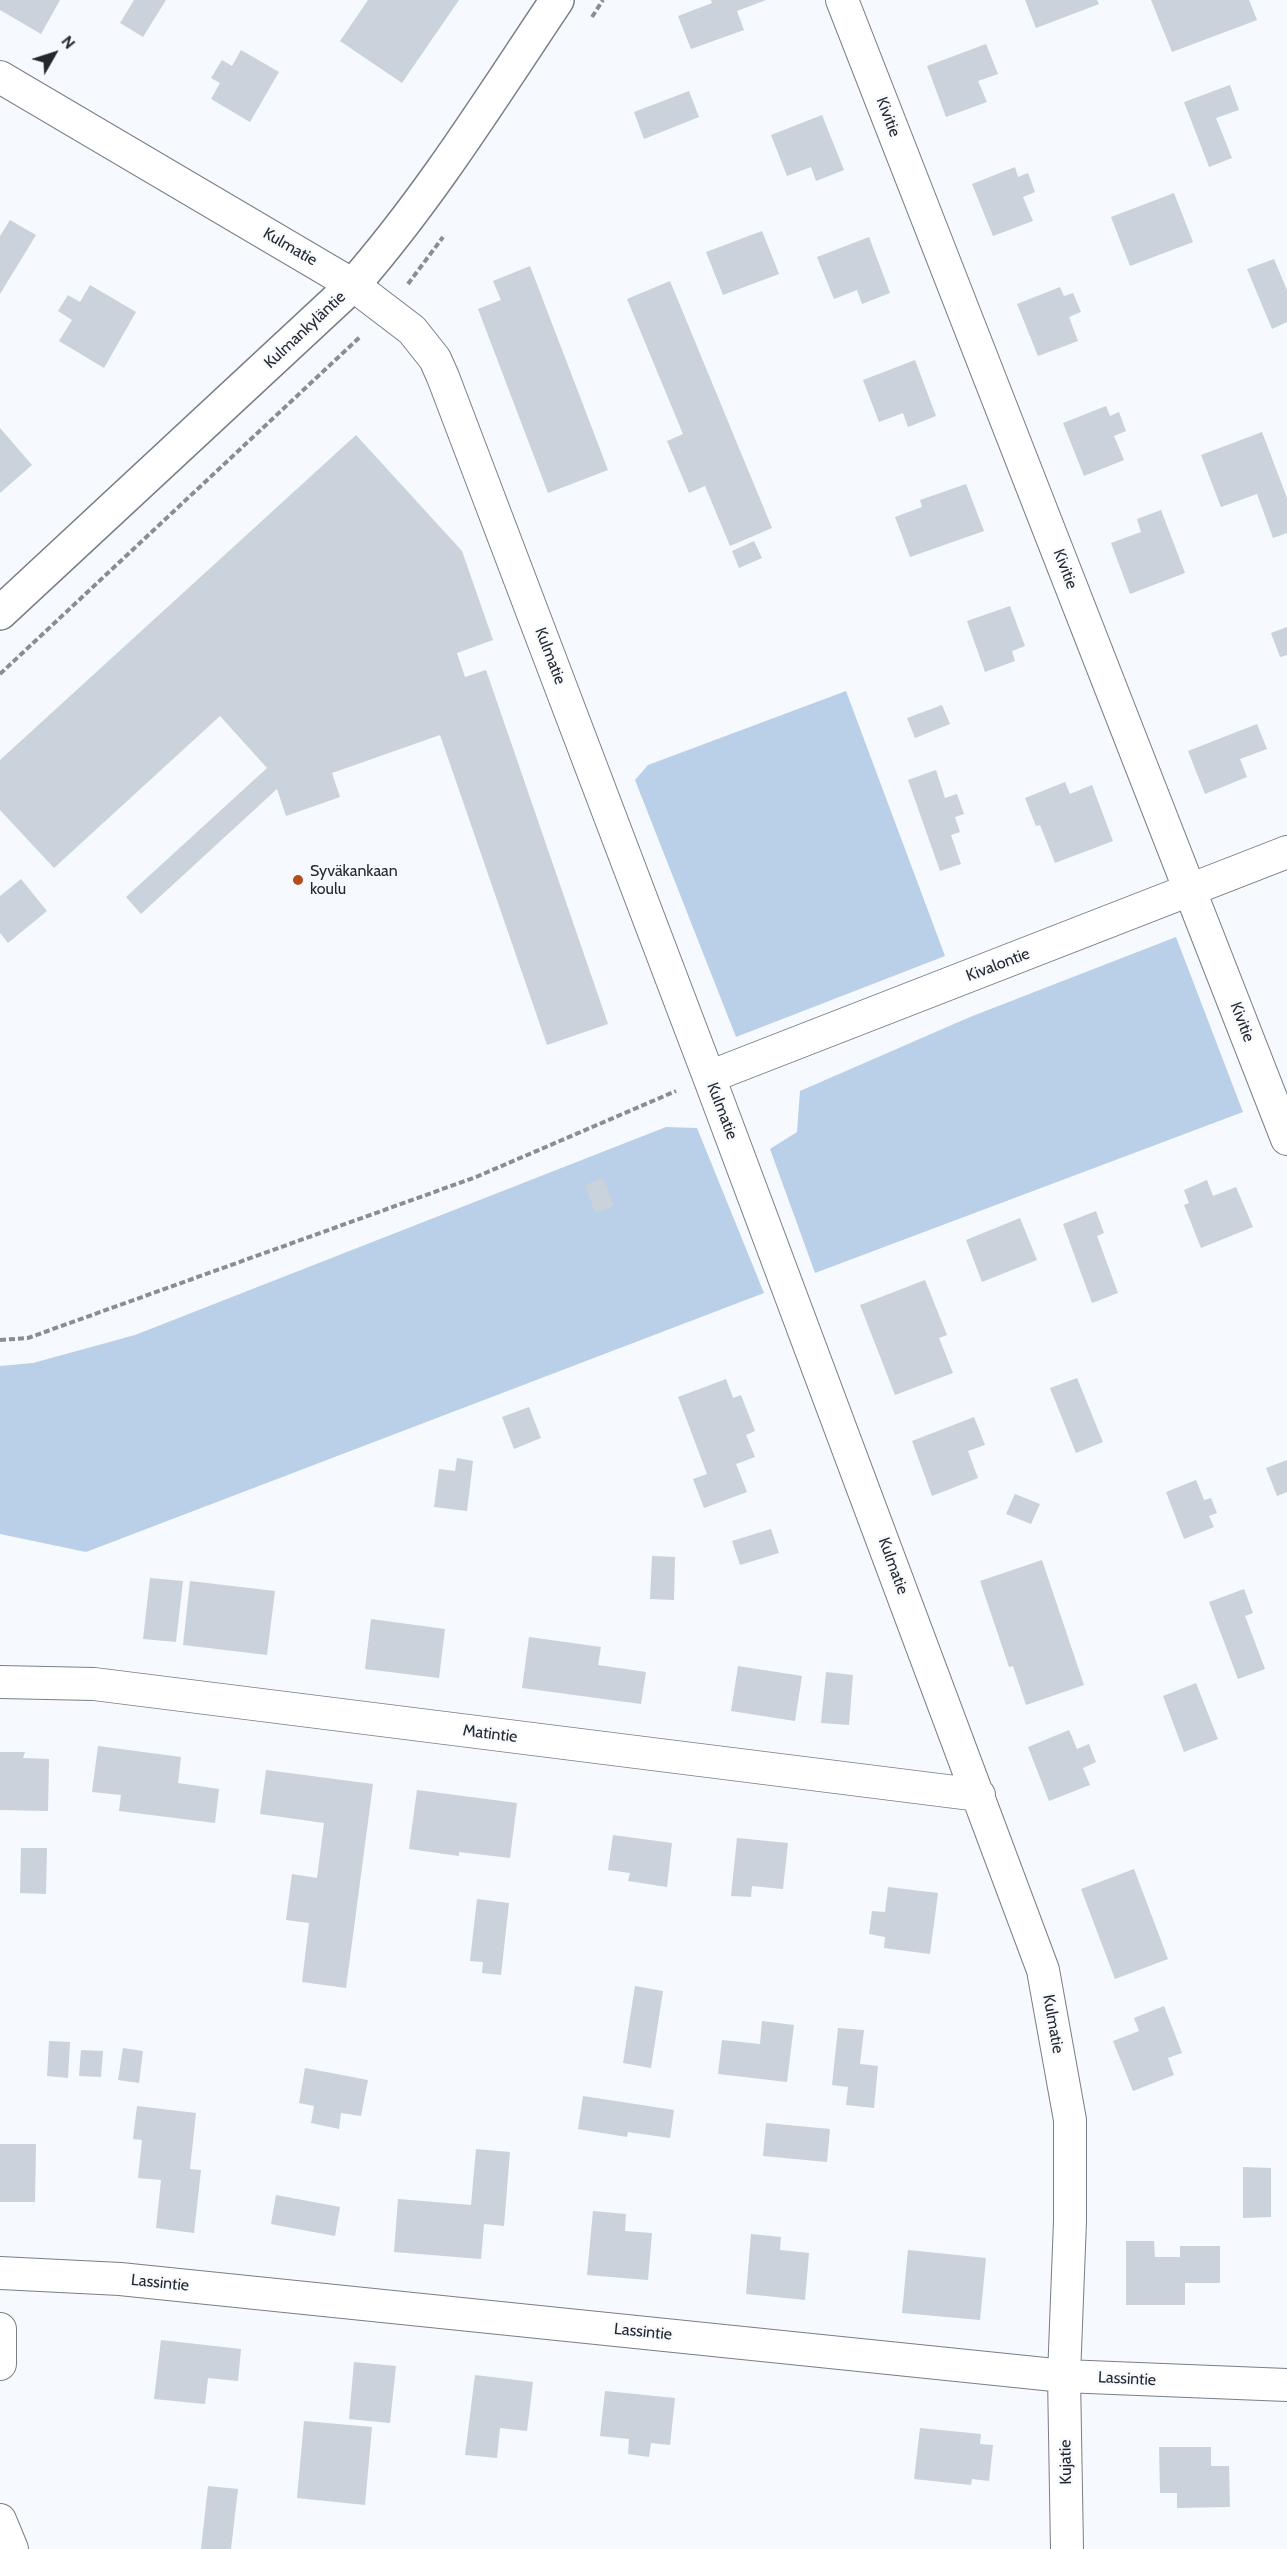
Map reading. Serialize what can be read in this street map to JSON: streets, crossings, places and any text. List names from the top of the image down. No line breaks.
{"streets":{"street":["Kivitie","Kulmatie","Kulmankyläntie","Kivalontie","Matintie","Lassintie","Kujatie"]},"crossings":[["Kivitie","Kivalontie"],["Kulmatie","Kulmankyläntie"],["Kulmatie","Kivalontie"],["Kulmatie","Matintie"],["Kulmatie","Lassintie"],["Kulmatie","Kujatie"],["Lassintie","Kujatie"]],"places":["Syväkankaan koulu"],"north":"top right"}
